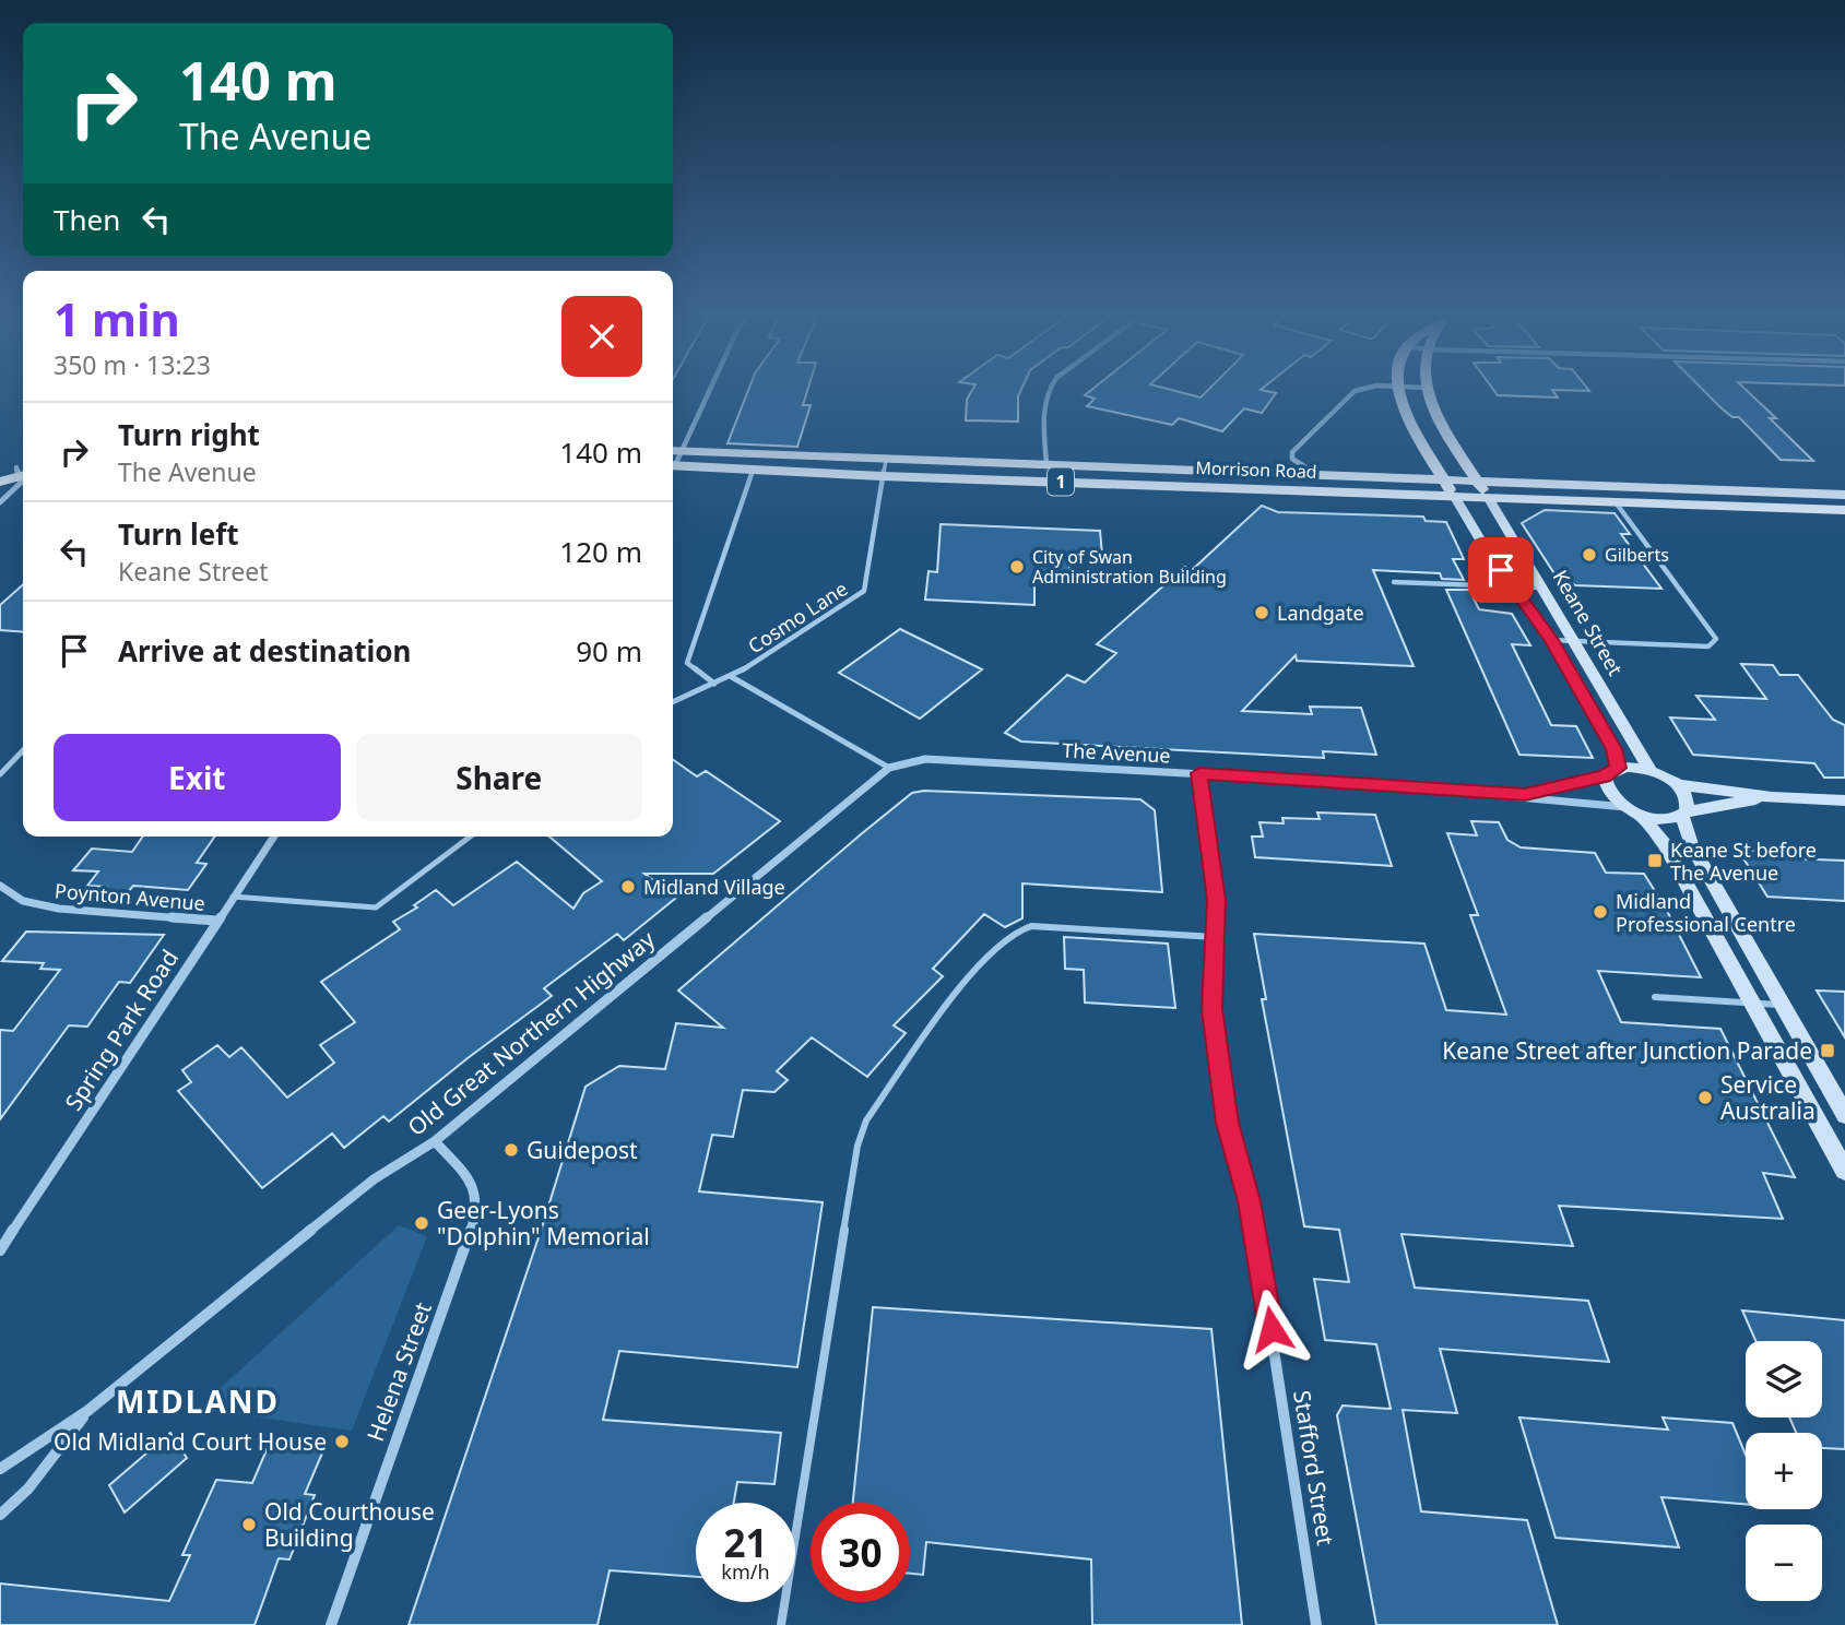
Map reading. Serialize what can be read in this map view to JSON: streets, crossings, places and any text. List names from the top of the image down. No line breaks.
{"streets":{"main road":["Morrison Road","1"],"street":["Keane Street","The Avenue","Poynton Avenue","Spring Park Road","Old Great Northern Highway","Helena Street","Stafford Street"],"lane":["Cosmo Lane"]},"crossings":[["Morrison Road","Cosmo Lane"],["Morrison Road","Keane Street"],["The Avenue","Old Great Northern Highway"],["The Avenue","Stafford Street"],["Poynton Avenue","Spring Park Road"],["Old Great Northern Highway","Helena Street"]],"districts":["MIDLAND"],"places":{"other":["Gilberts","City of Swan Administration Building","Landgate","Midland Village","Midland Professional Centre","Service Australia","Guidepost","Geer-Lyons \"Dolphin\" Memorial","Old Midland Court House","Old Courthouse Building"],"transit":["Keane St before The Avenue","Keane Street after Junction Parade"]},"page":{"turn":["140 m","The Avenue"],"then":"Then","heading":["1 min","350 m · 13:23"],"list":[{"name":"Turn right","note":"The Avenue","value":"140 m"},{"name":"Turn left","note":"Keane Street","value":"120 m"},{"name":"Arrive at destination","value":"90 m"}],"buttons":["Exit","Share"],"map_buttons":["+","−"],"speed":"21 km/h","limit":"30"}}
